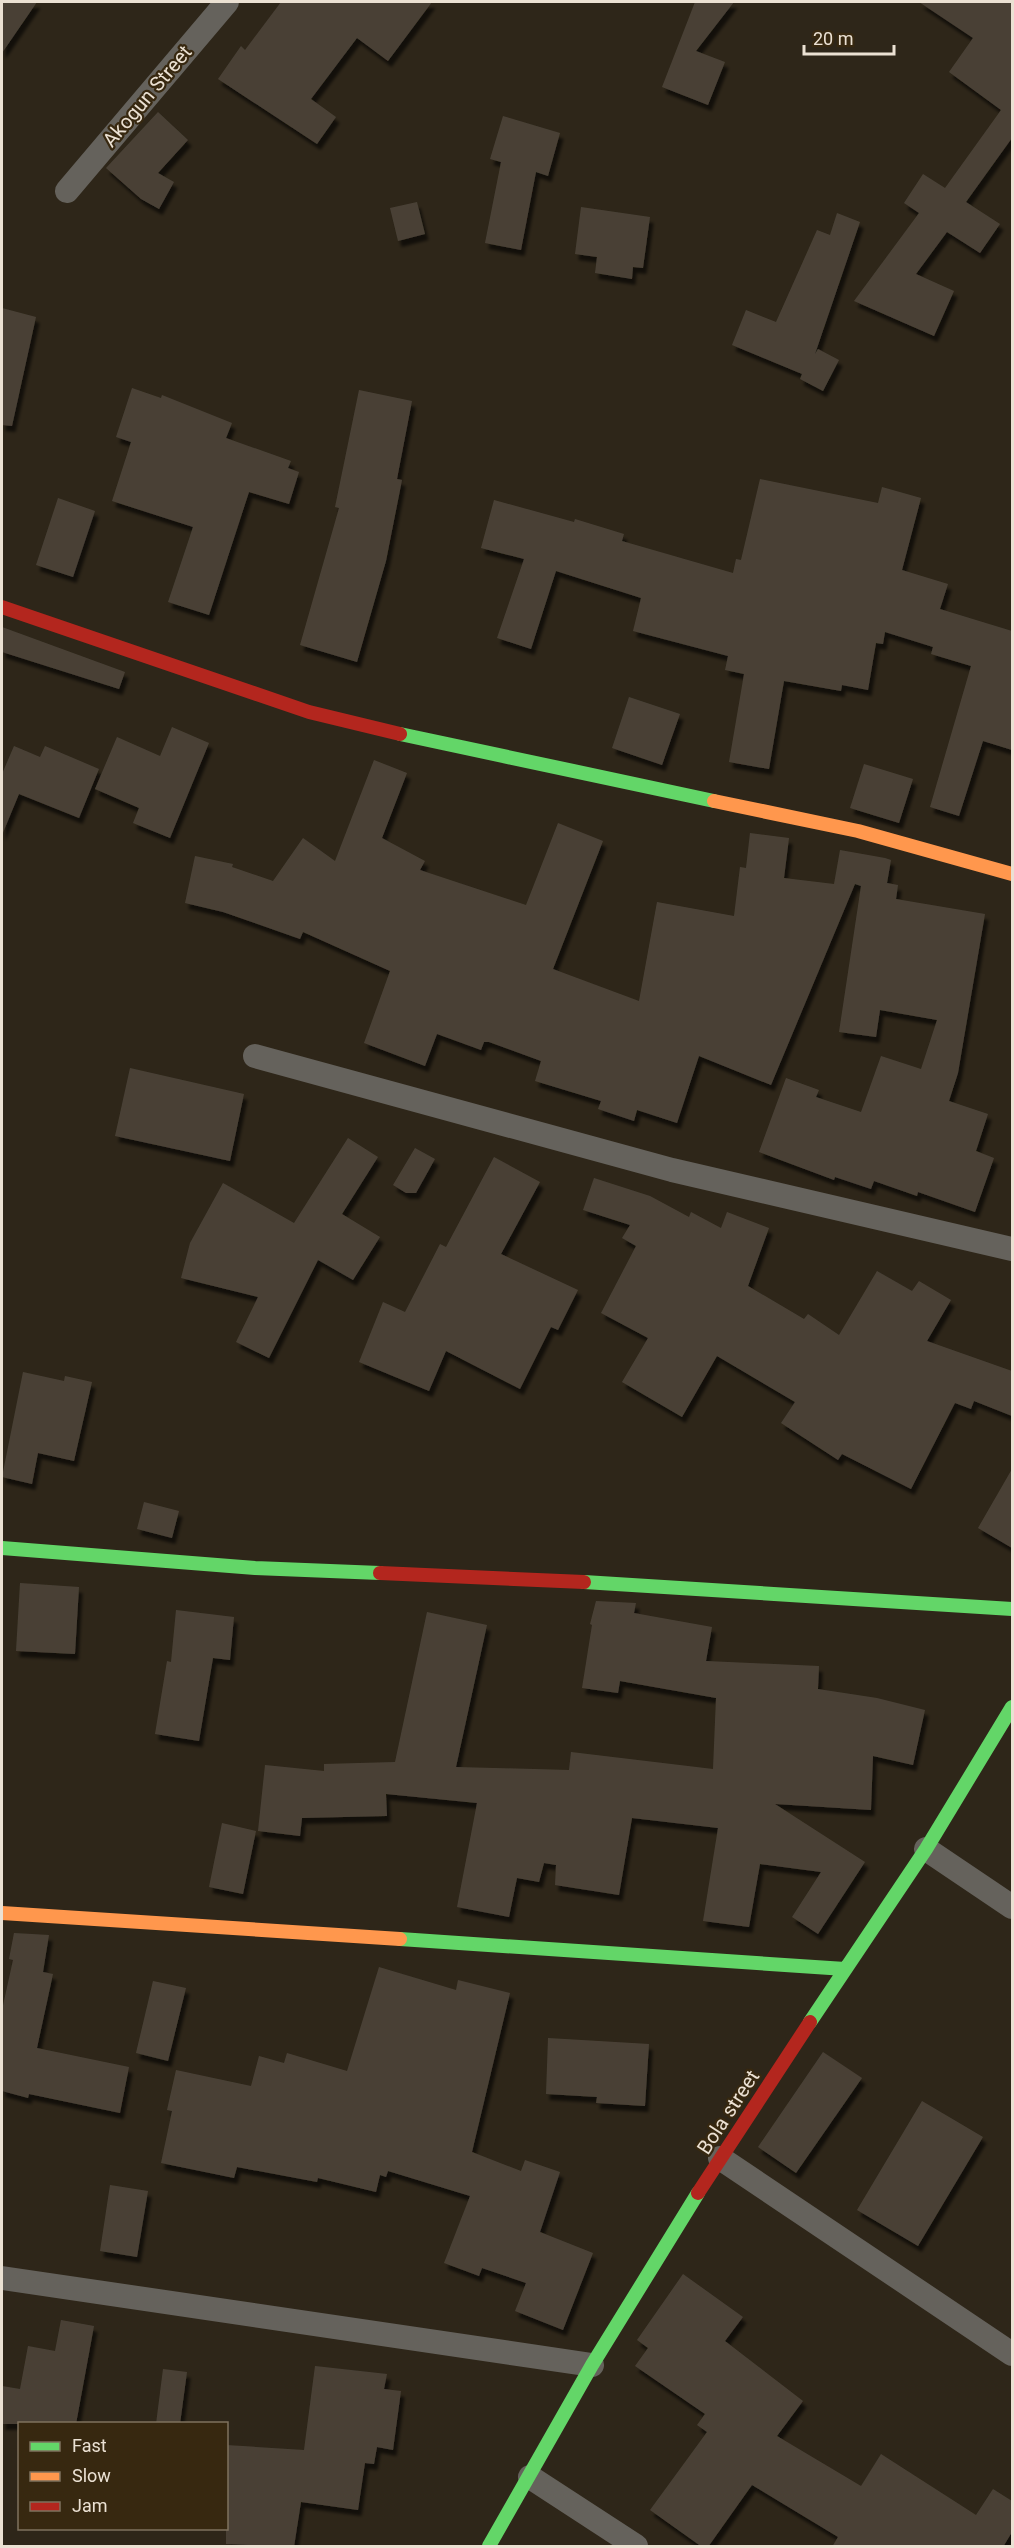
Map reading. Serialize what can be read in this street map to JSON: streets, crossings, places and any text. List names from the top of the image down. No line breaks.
{"streets":{"street":["Akogun Street","Bola street"]},"legend":["Fast","Slow","Jam"],"scale_bar":"20 m"}
